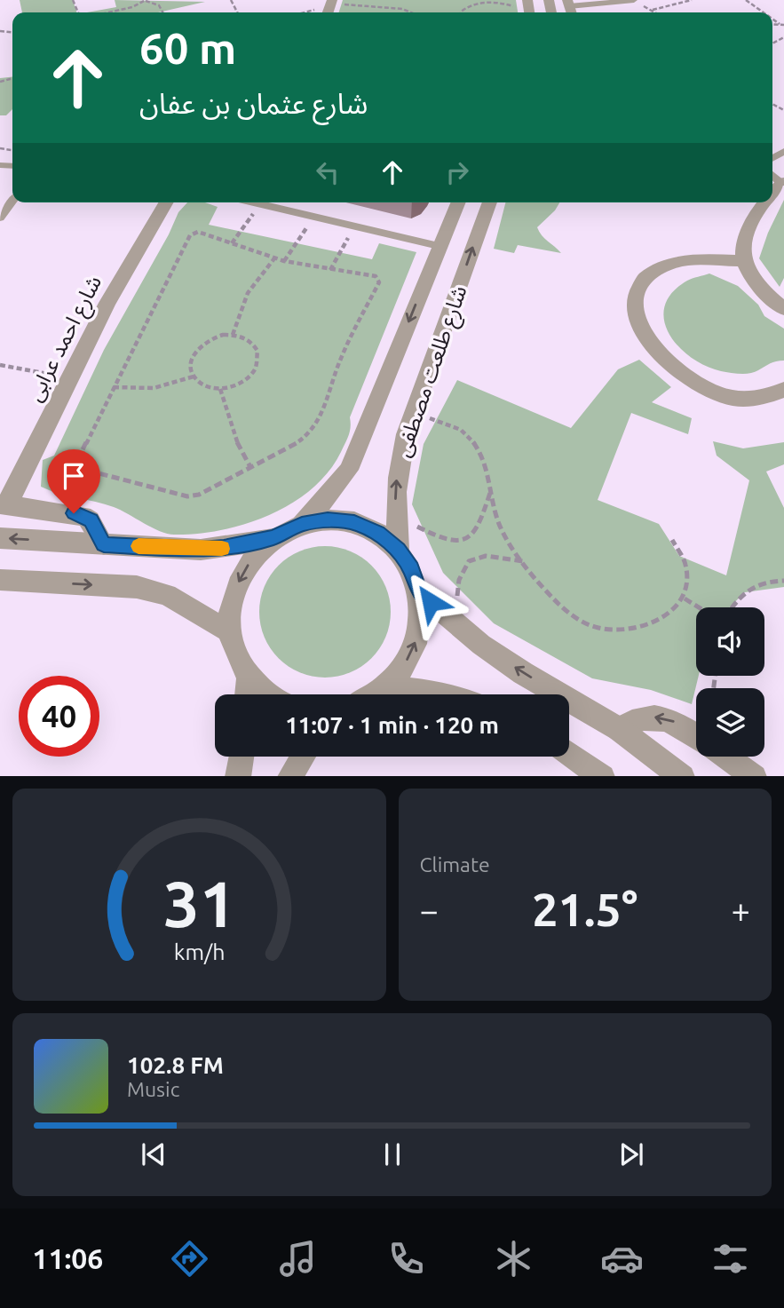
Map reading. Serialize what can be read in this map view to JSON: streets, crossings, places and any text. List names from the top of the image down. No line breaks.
{"streets":{"street":["شارع احمد عرابى","شارع طلعت مصطفى"]},"page":{"turn":["60 m","شارع عثمان بن عفان"],"limit":"40","trip":"11:07 · 1 min · 120 m","tile":"Climate","heat":["−","21.5°","+"],"song":["102.8 FM","Music"],"tabs":"11:06","gauge":["31","km/h"]}}
